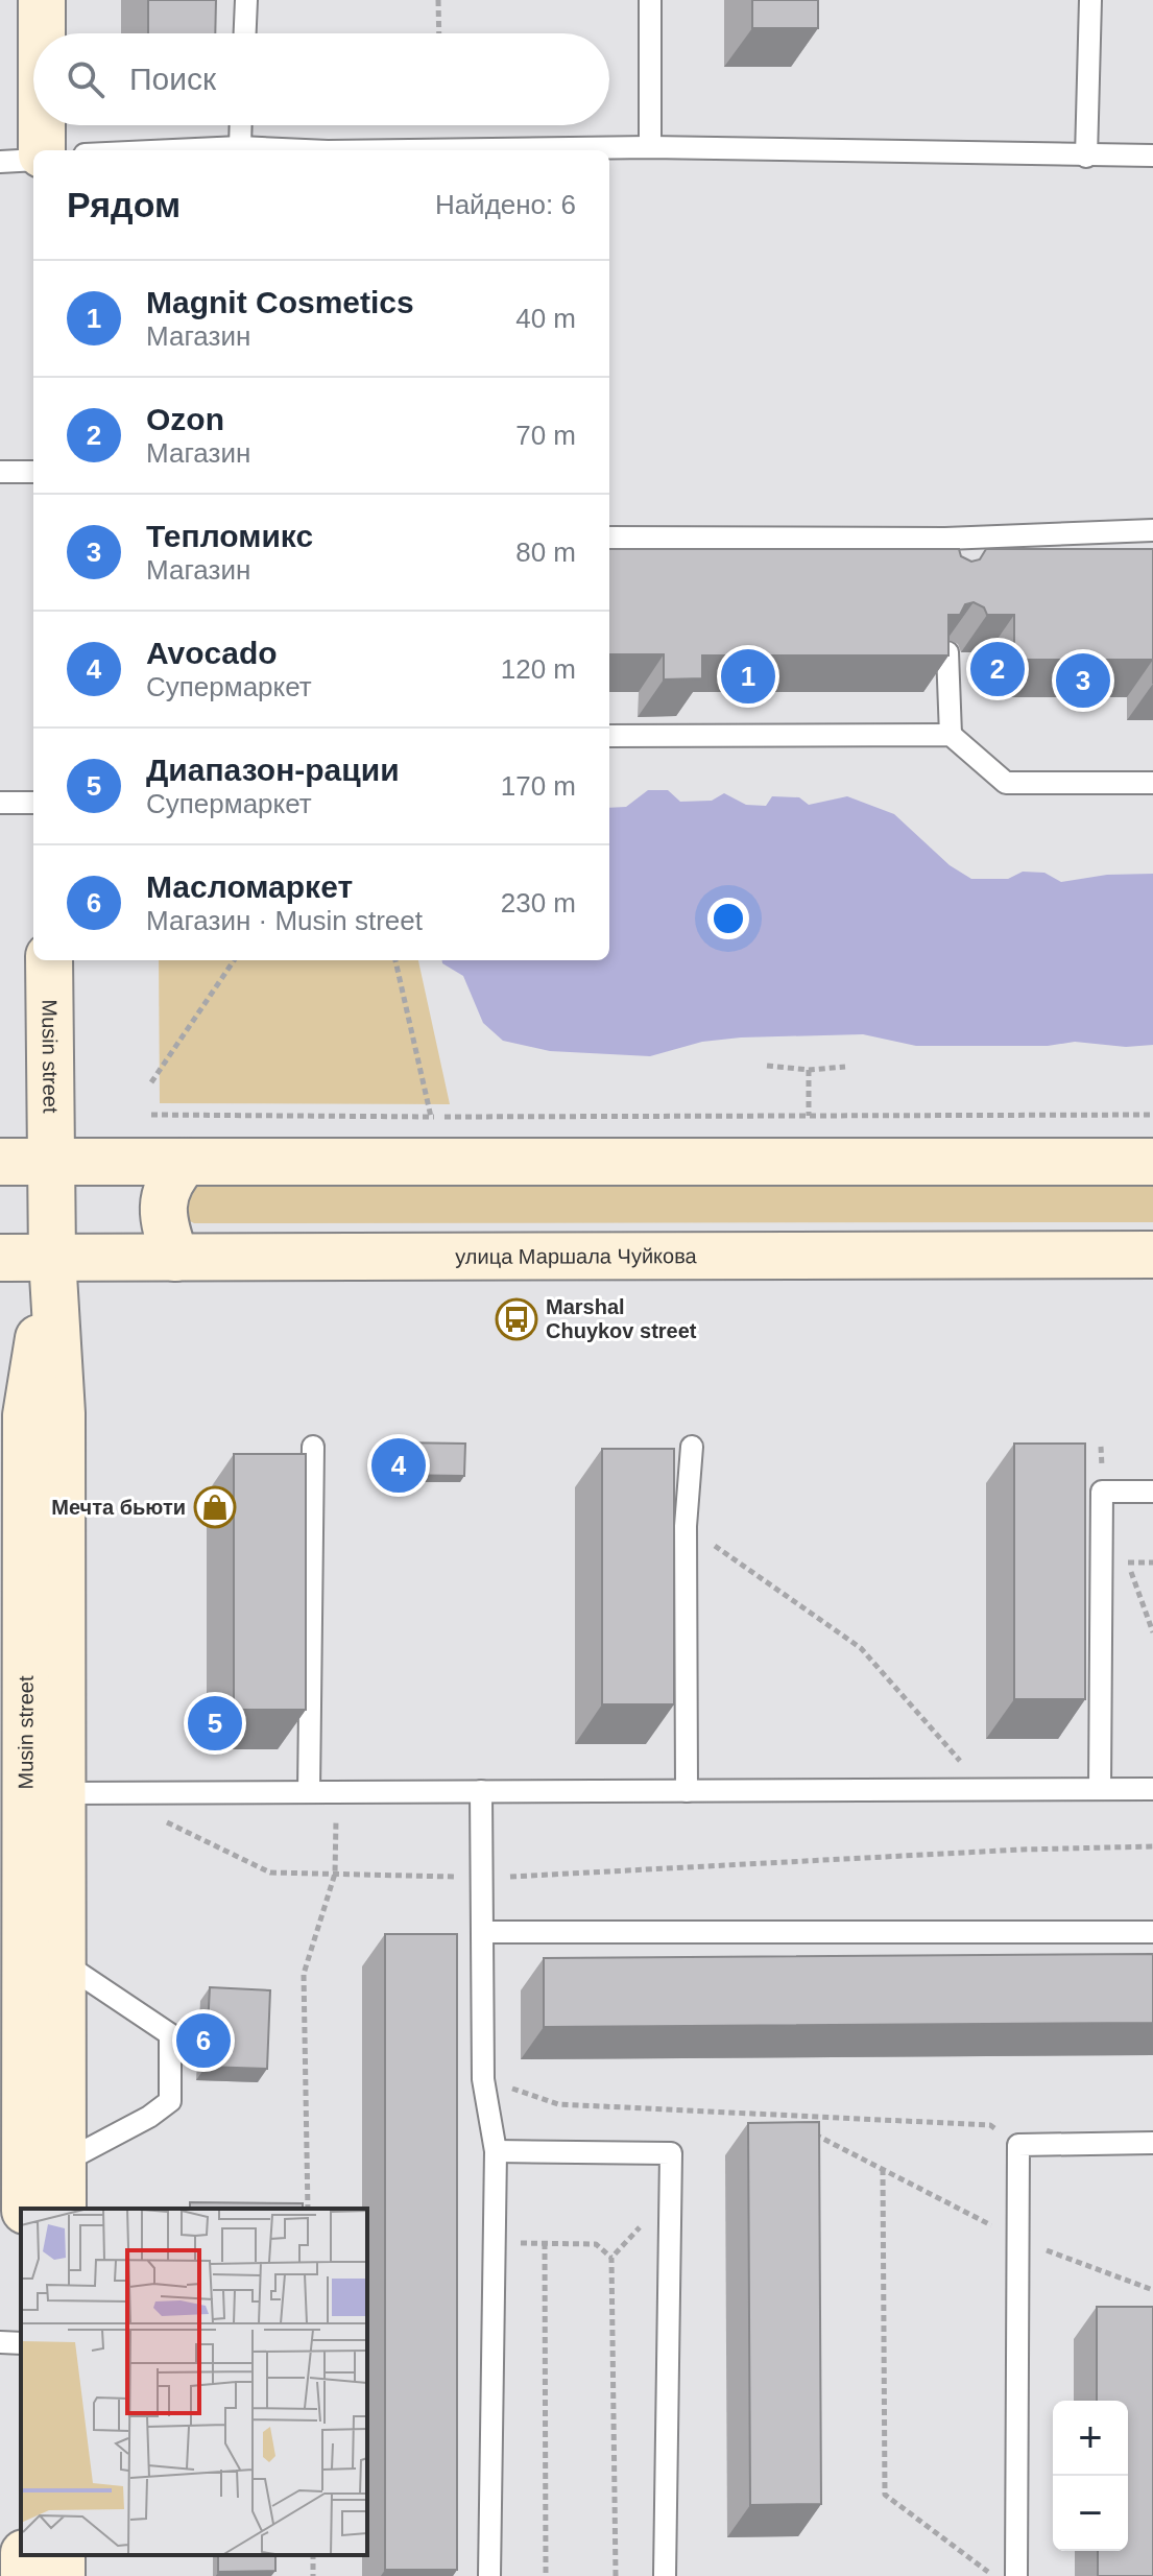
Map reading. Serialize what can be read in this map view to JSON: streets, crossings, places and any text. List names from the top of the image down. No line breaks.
{"streets":{"main road":["Musin street","улица Маршала Чуйкова"]},"crossings":[["Musin street","улица Маршала Чуйкова"]],"places":{"bus stop":["Marshal Chuykov street"],"shop":["Мечта бьюти"]},"page":{"search":"Поиск","heading":["Рядом","Найдено: 6"],"list":[{"mark":"1","name":"Magnit Cosmetics","note":"Магазин","value":"40 m"},{"mark":"2","name":"Ozon","note":"Магазин","value":"70 m"},{"mark":"3","name":"Тепломикс","note":"Магазин","value":"80 m"},{"mark":"4","name":"Avocado","note":"Супермаркет","value":"120 m"},{"mark":"5","name":"Диапазон-рации","note":"Супермаркет","value":"170 m"},{"mark":"6","name":"Масломаркет","note":"Магазин · Musin street","value":"230 m"}],"pins":["2","1","3","4","5","6"],"map_buttons":["+","−"]}}
